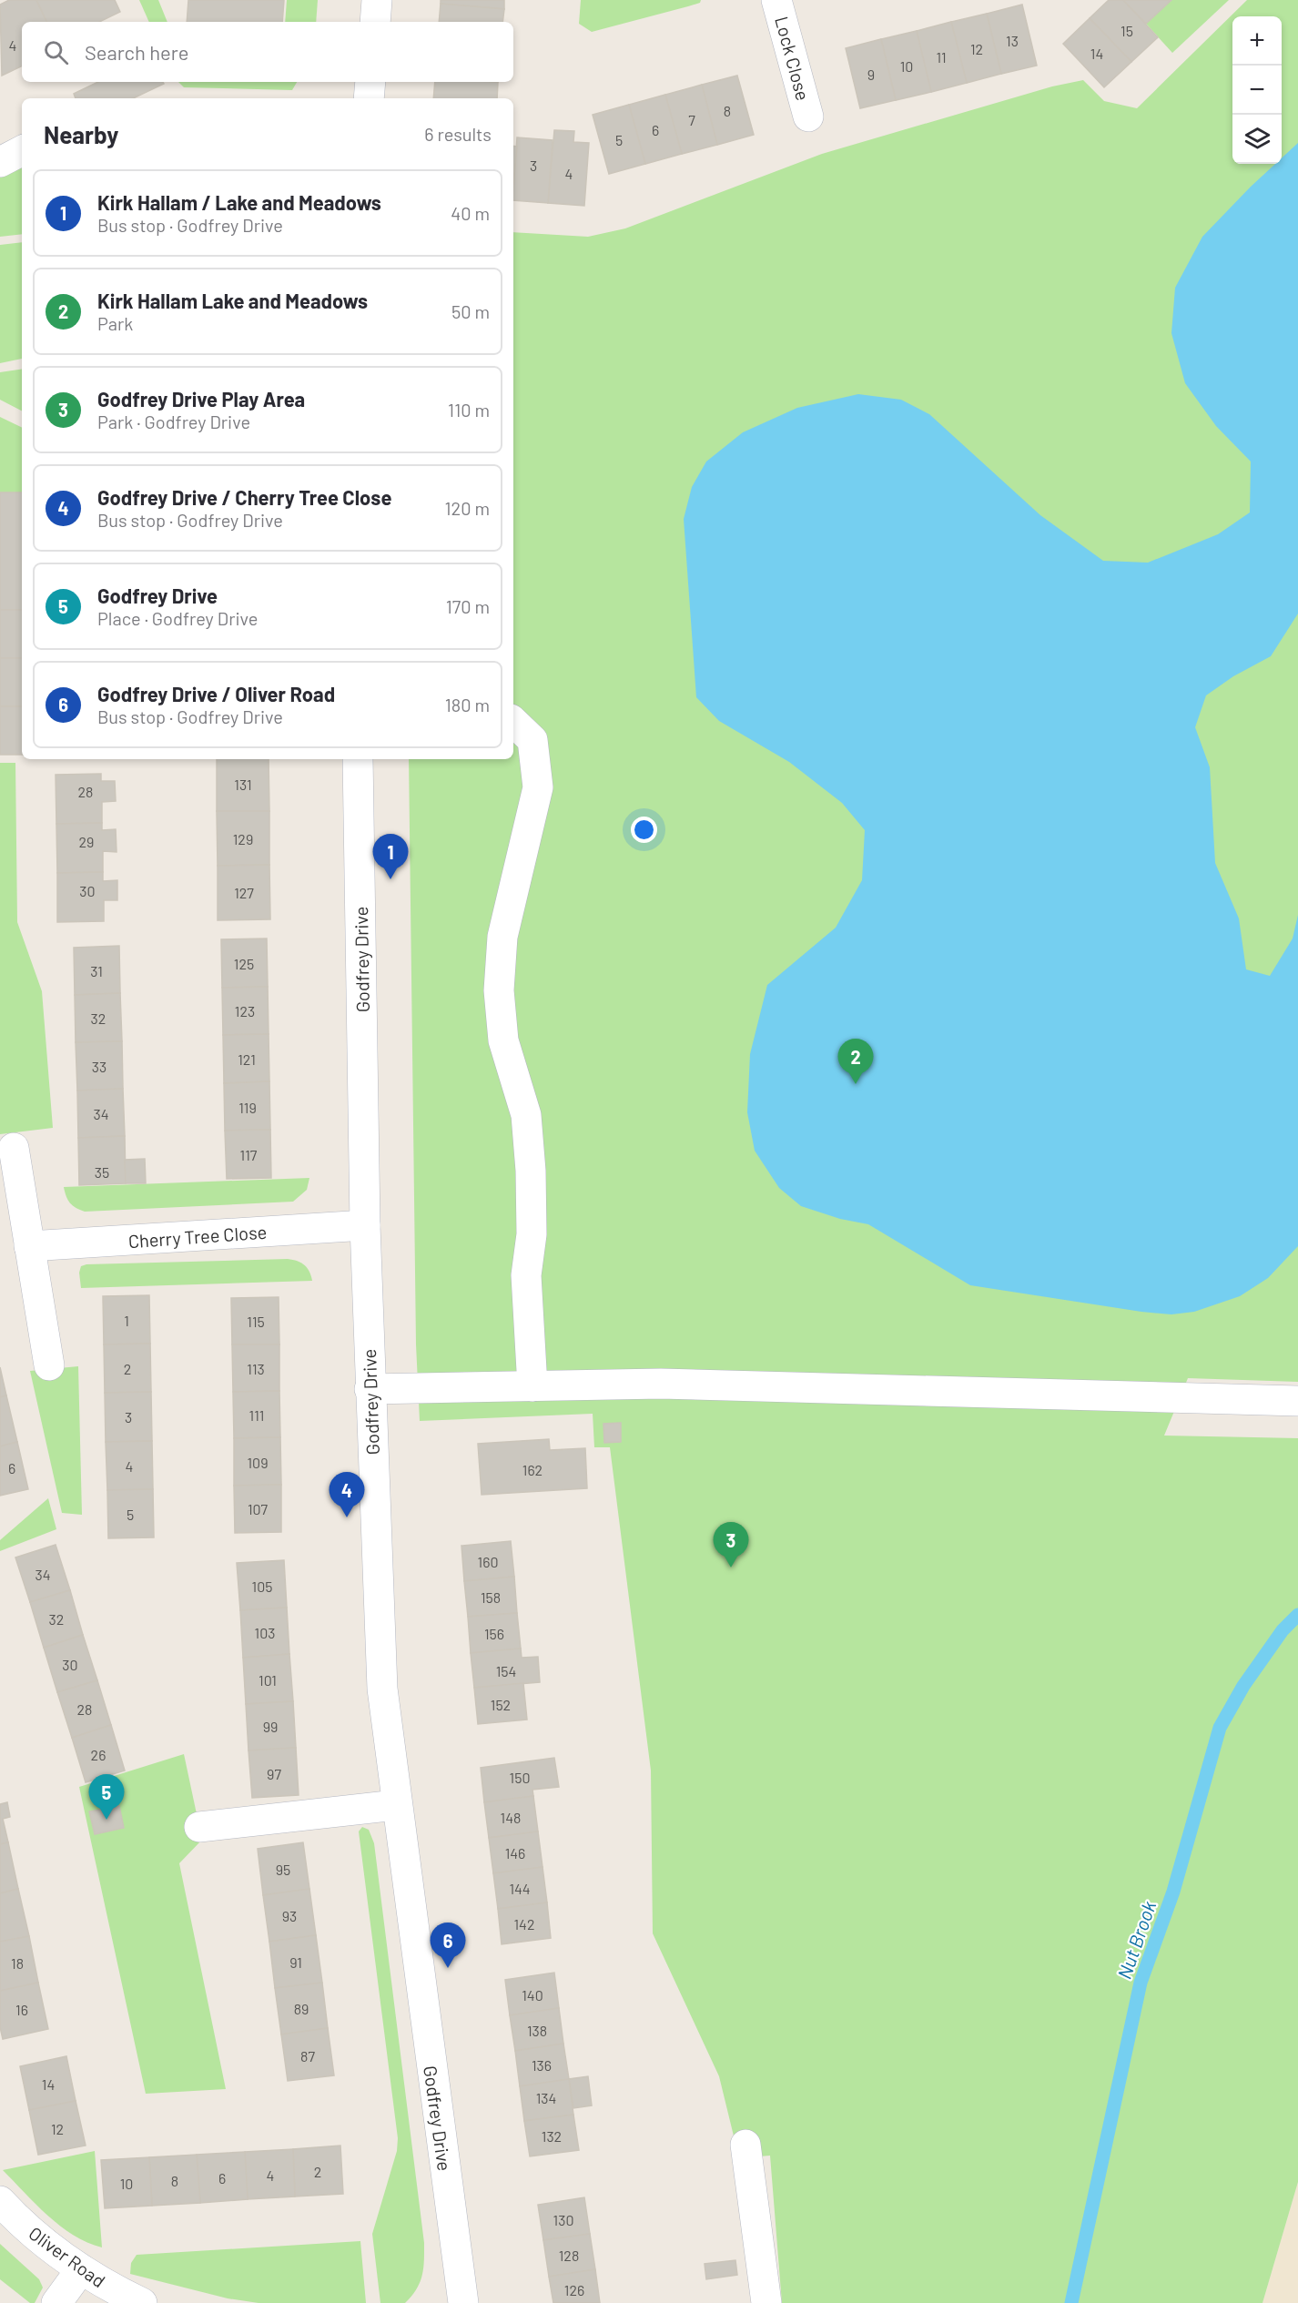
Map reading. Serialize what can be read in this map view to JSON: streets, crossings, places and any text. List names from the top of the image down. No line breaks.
{"streets":{"street":["Lock Close","Godfrey Drive","Cherry Tree Close","Oliver Road"]},"crossings":[["Godfrey Drive","Cherry Tree Close"]],"water":["Nut Brook"],"house_numbers":["15","13","4","12","14","11","10","9","8","7","6","5","3","4","131","28","129","29","30","127","125","31","123","32","121","33","119","34","117","35","1","115","2","113","111","3","109","4","6","162","107","5","160","34","105","158","32","103","156","30","154","101","152","28","99","26","97","150","148","146","95","144","93","142","91","18","140","89","16","138","87","136","14","134","12","132","2","4","6","8","10","130","128","126"],"page":{"map_buttons":["+","−"],"search":"Search here","heading":["Nearby","6 results"],"list":[{"mark":"1","name":"Kirk Hallam / Lake and Meadows","note":"Bus stop · Godfrey Drive","value":"40 m"},{"mark":"2","name":"Kirk Hallam Lake and Meadows","note":"Park","value":"50 m"},{"mark":"3","name":"Godfrey Drive Play Area","note":"Park · Godfrey Drive","value":"110 m"},{"mark":"4","name":"Godfrey Drive / Cherry Tree Close","note":"Bus stop · Godfrey Drive","value":"120 m"},{"mark":"5","name":"Godfrey Drive","note":"Place · Godfrey Drive","value":"170 m"},{"mark":"6","name":"Godfrey Drive / Oliver Road","note":"Bus stop · Godfrey Drive","value":"180 m"}],"pins":["1","2","4","3","5","6"]}}
